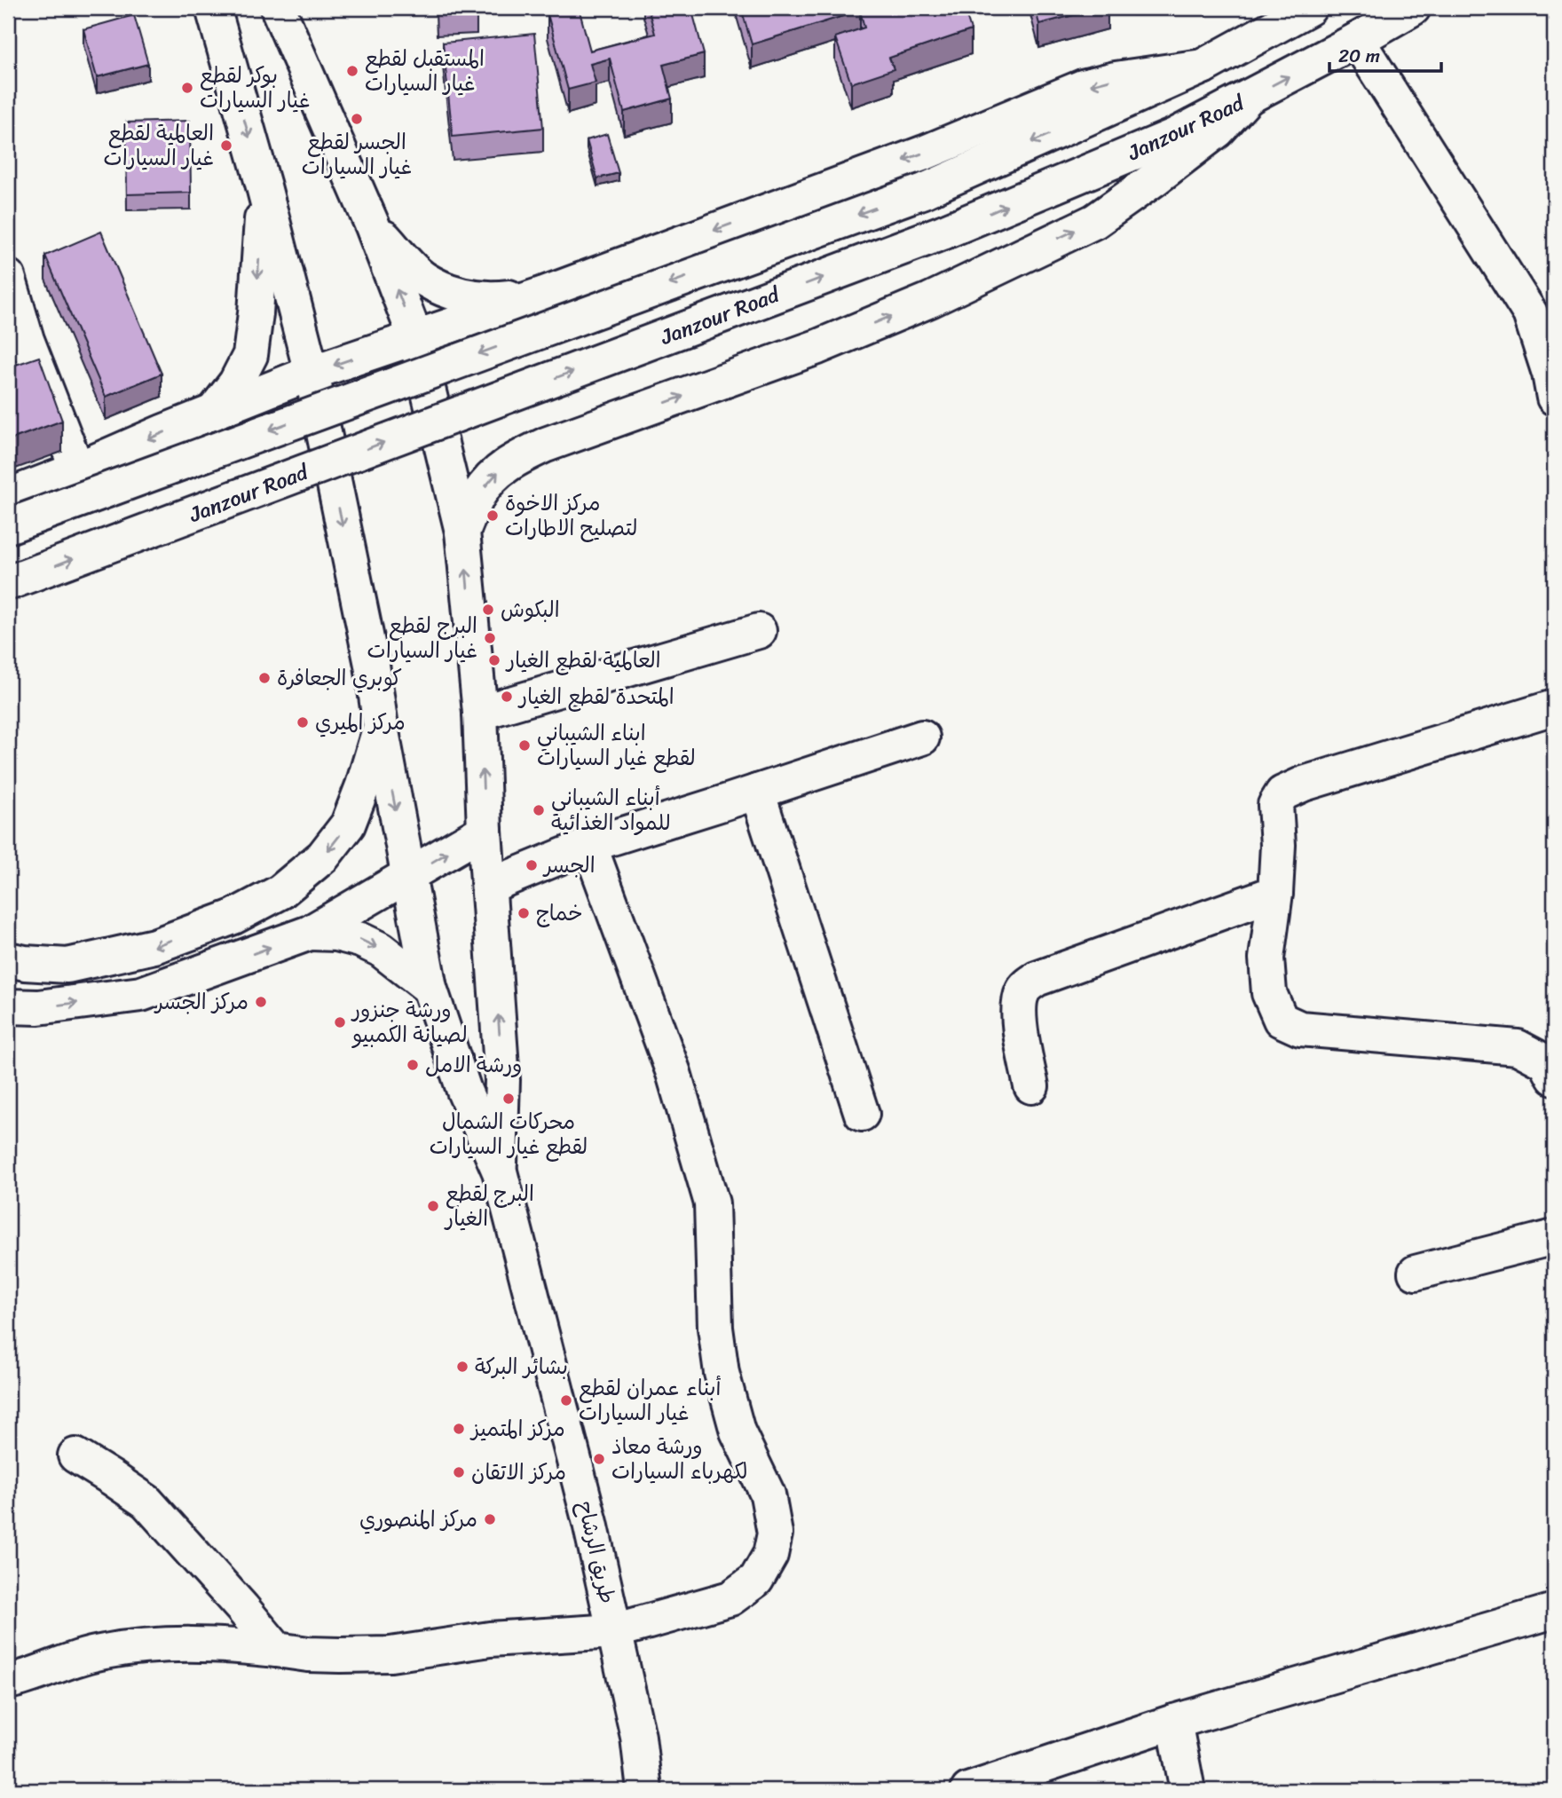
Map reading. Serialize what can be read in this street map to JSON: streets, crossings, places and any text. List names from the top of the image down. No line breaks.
{"streets":{"main road":["Janzour Road","طريق الرشاح"]},"places":["المستقبل لقطع غيار السيارات","بوكر لقطع غيار السيارات","الجسر لقطع غيار السيارات","العالمية لقطع غيار السيارات","مركز الاخوة لتصليح الاطارات","البكوش","البرج لقطع غيار السيارات","العالمية لقطع الغيار","كوبري الجعافرة","المتحدة لقطع الغيار","مركز الميري","ابناء الشيباني لقطع غيار السيارات","أبناء الشيباني للمواد الغذائية","الجسر","خماج","مركز الجسر","ورشة جنزور لصيانة الكمبيو","ورشة الامل","محركات الشمال لقطع غيار السيارات","البرج لقطع الغيار","بشائر البركة","أبناء عمران لقطع غيار السيارات","مركز المتميز","ورشة معاذ لكهرباء السيارات","مركز الاتقان","مركز المنصوري"],"scale_bar":"20 m"}
